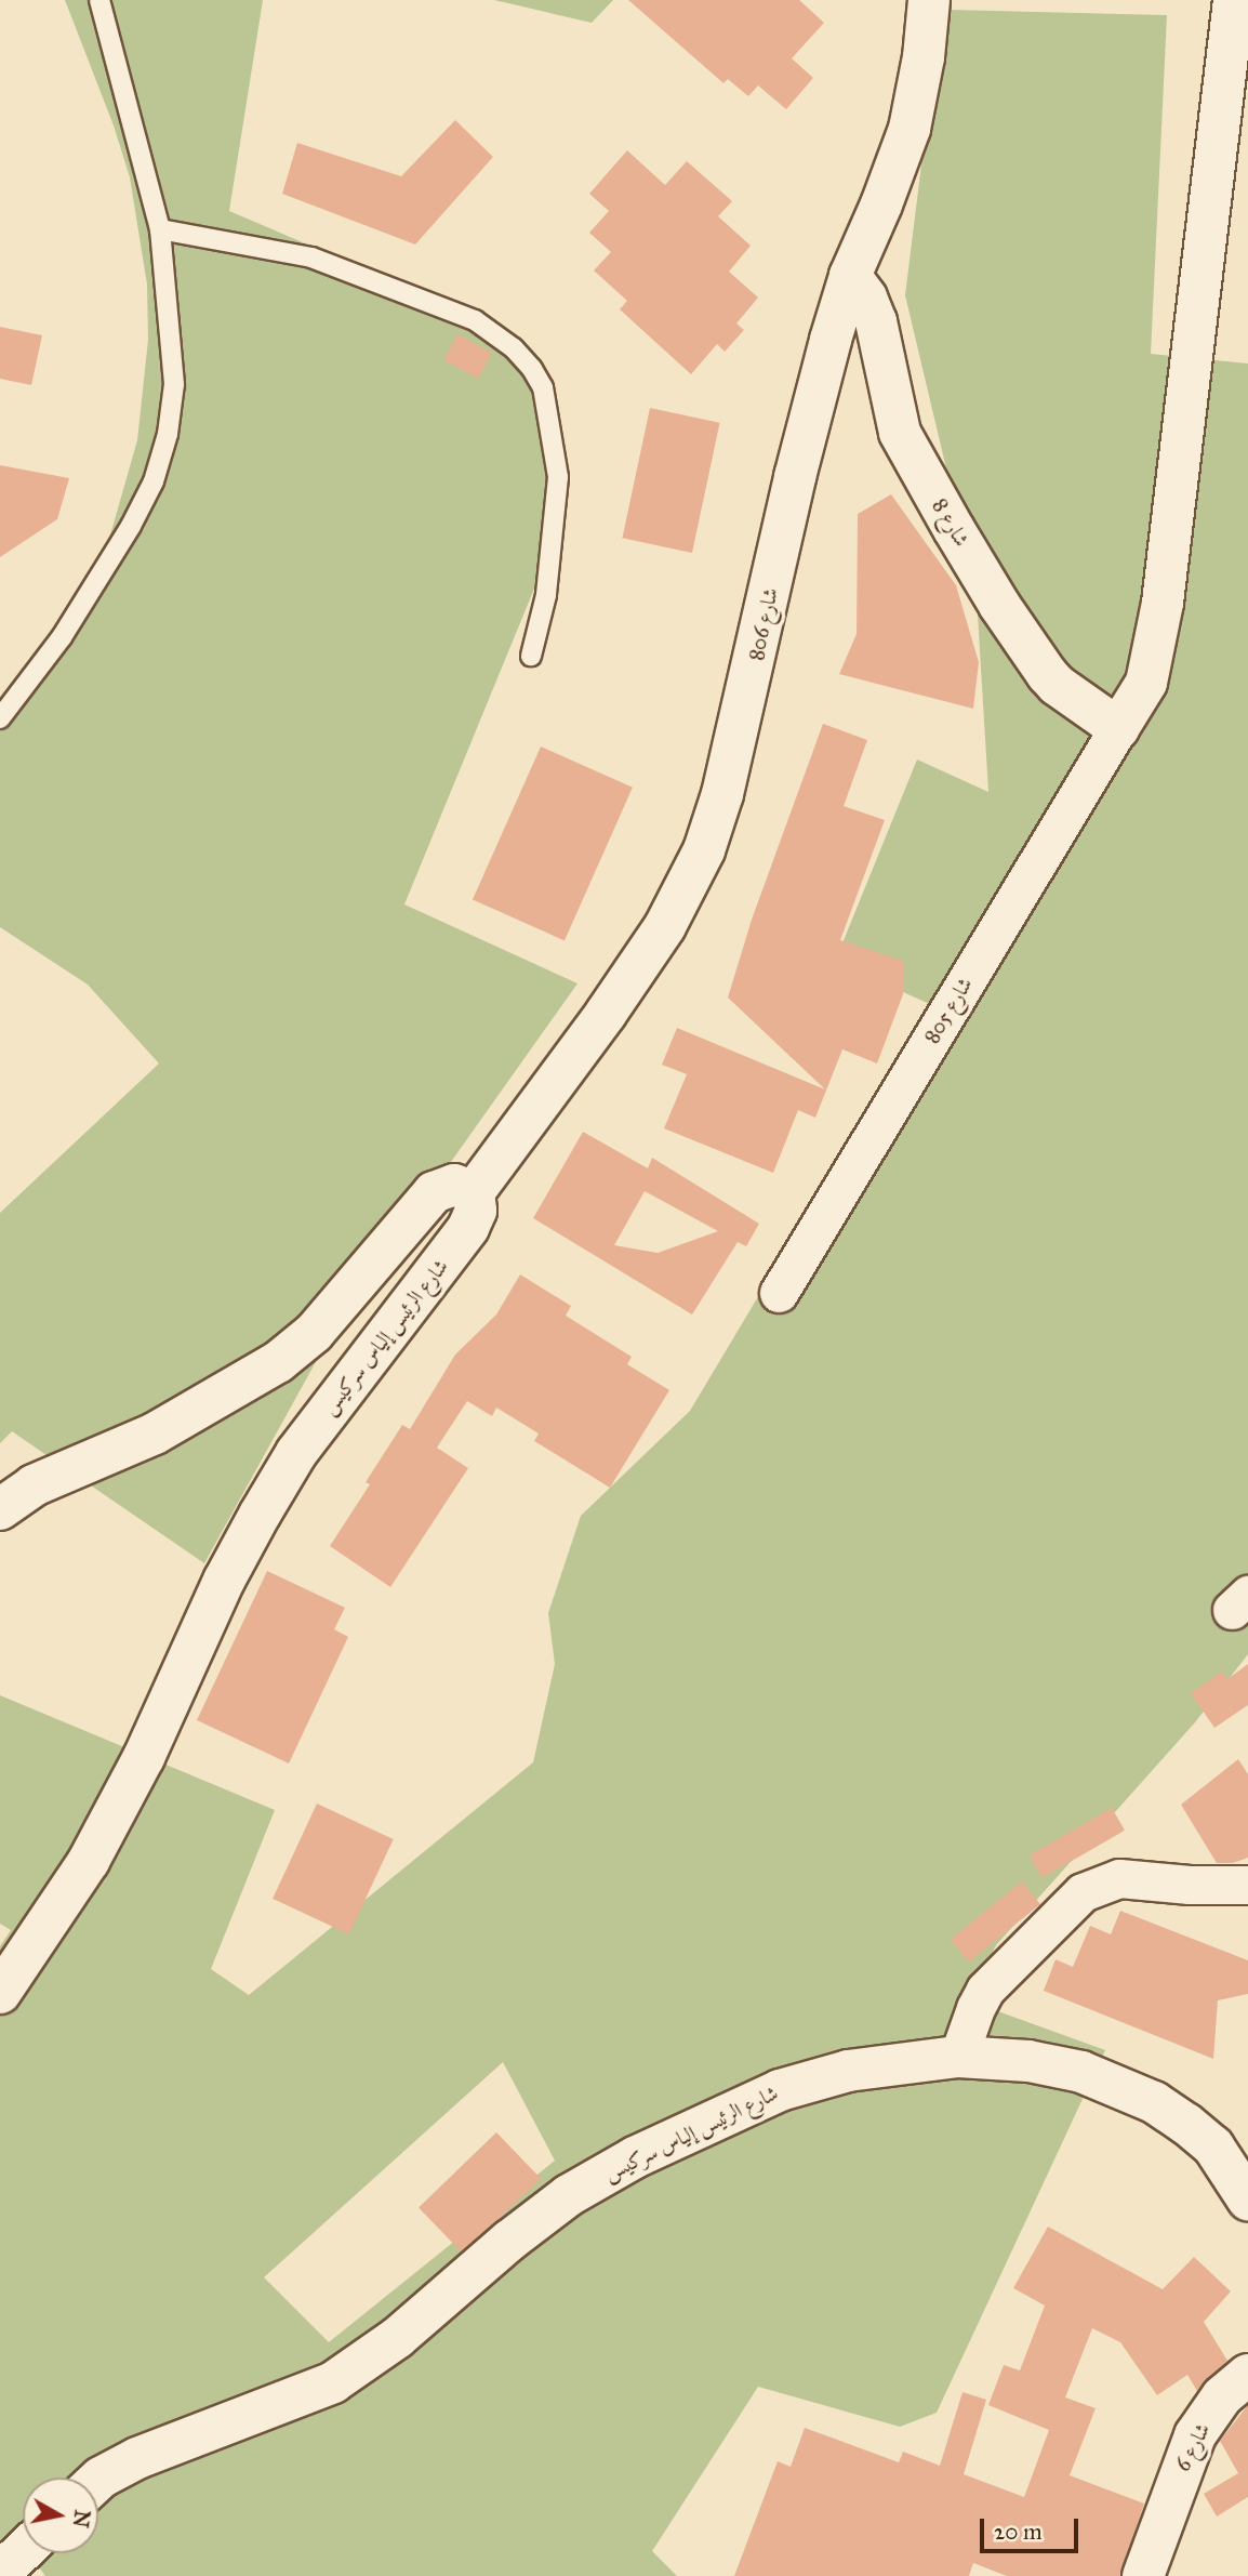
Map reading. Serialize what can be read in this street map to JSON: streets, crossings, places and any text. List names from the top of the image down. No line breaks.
{"streets":{"main road":["شارع 8","شارع 806","شارع الرئيس إلياس سركيس","شارع 6"],"street":["شارع 805"]},"crossings":[["شارع 8","شارع 806"],["شارع 8","شارع 805"],["شارع 806","شارع الرئيس إلياس سركيس"]],"scale_bar":"20 m","north":"right"}
